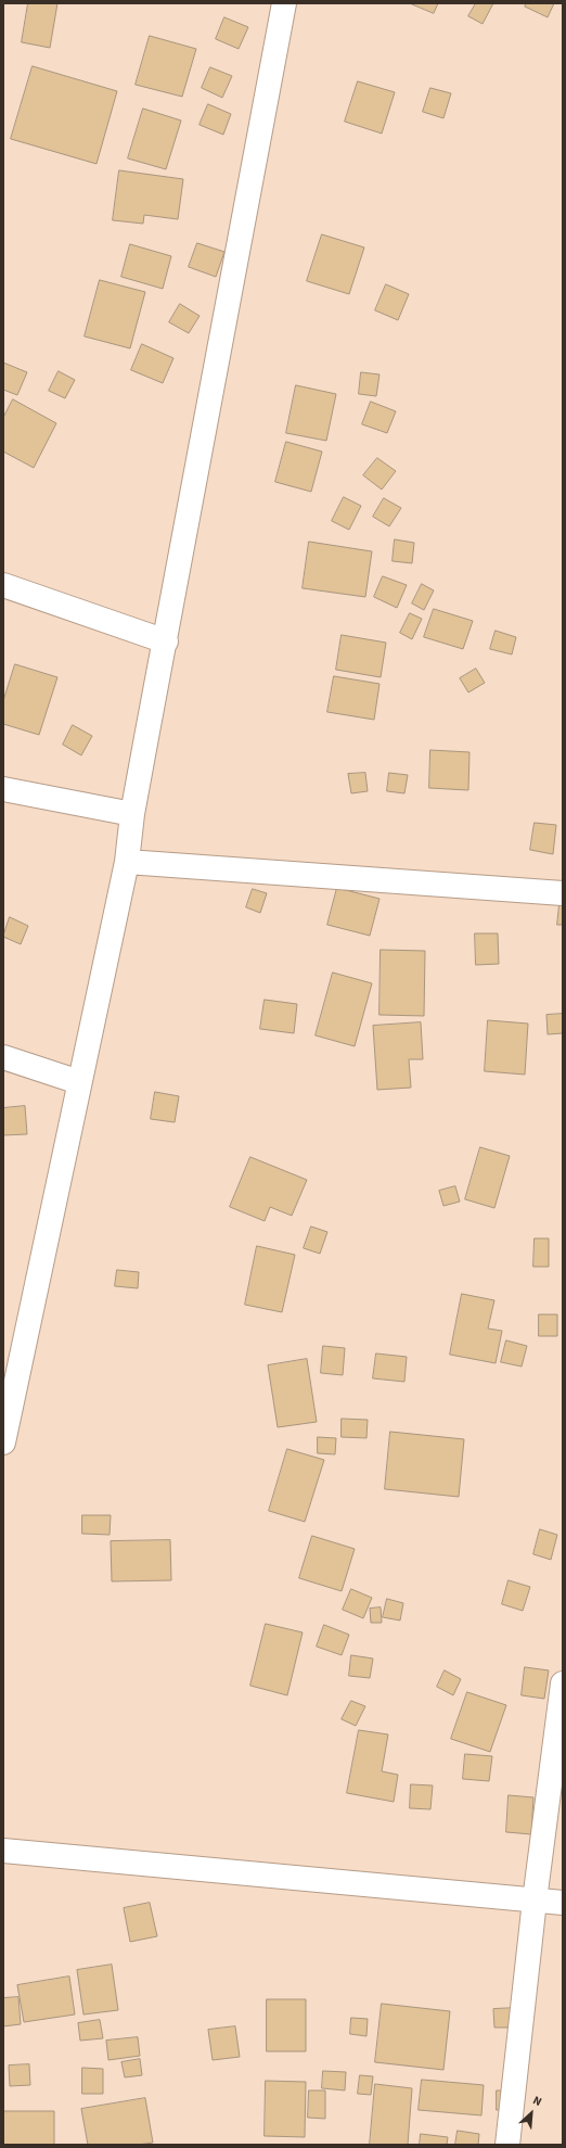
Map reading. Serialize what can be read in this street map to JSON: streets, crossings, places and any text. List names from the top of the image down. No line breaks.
{"north":"top right"}
